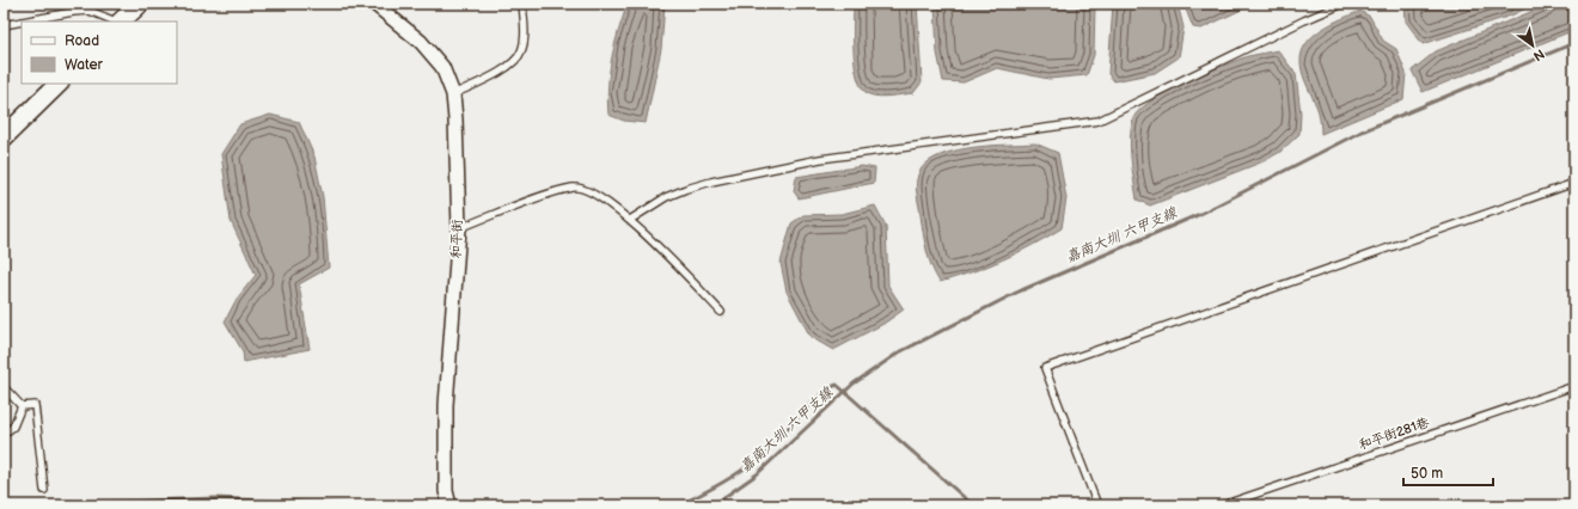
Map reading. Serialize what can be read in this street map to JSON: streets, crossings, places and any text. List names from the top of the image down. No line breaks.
{"streets":{"street":["和平街"],"lane":["和平街281巷"]},"water":["嘉南大圳 六甲支線"],"legend":["Road","Water"],"scale_bar":"50 m","north":"bottom right"}
